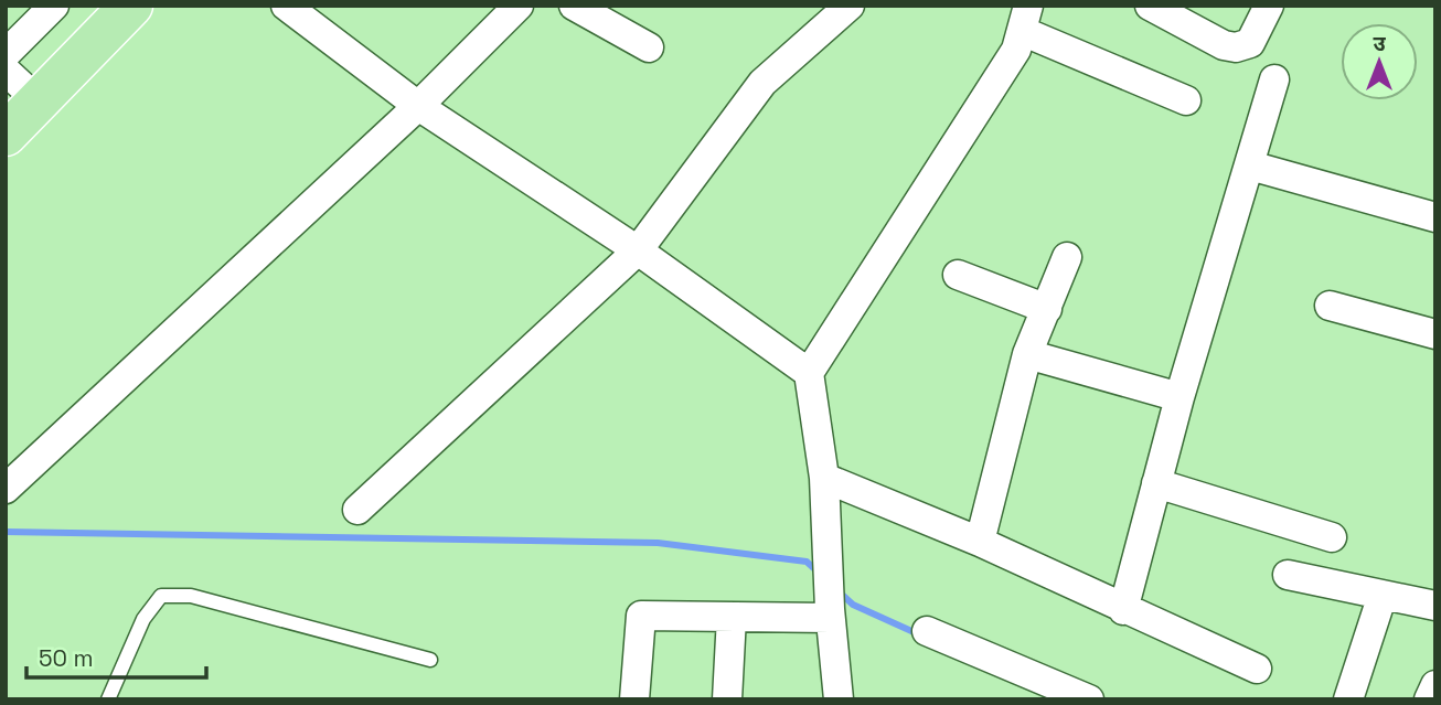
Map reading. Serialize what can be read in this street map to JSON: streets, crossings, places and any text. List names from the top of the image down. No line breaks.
{"scale_bar":"50 m","north":"top"}
